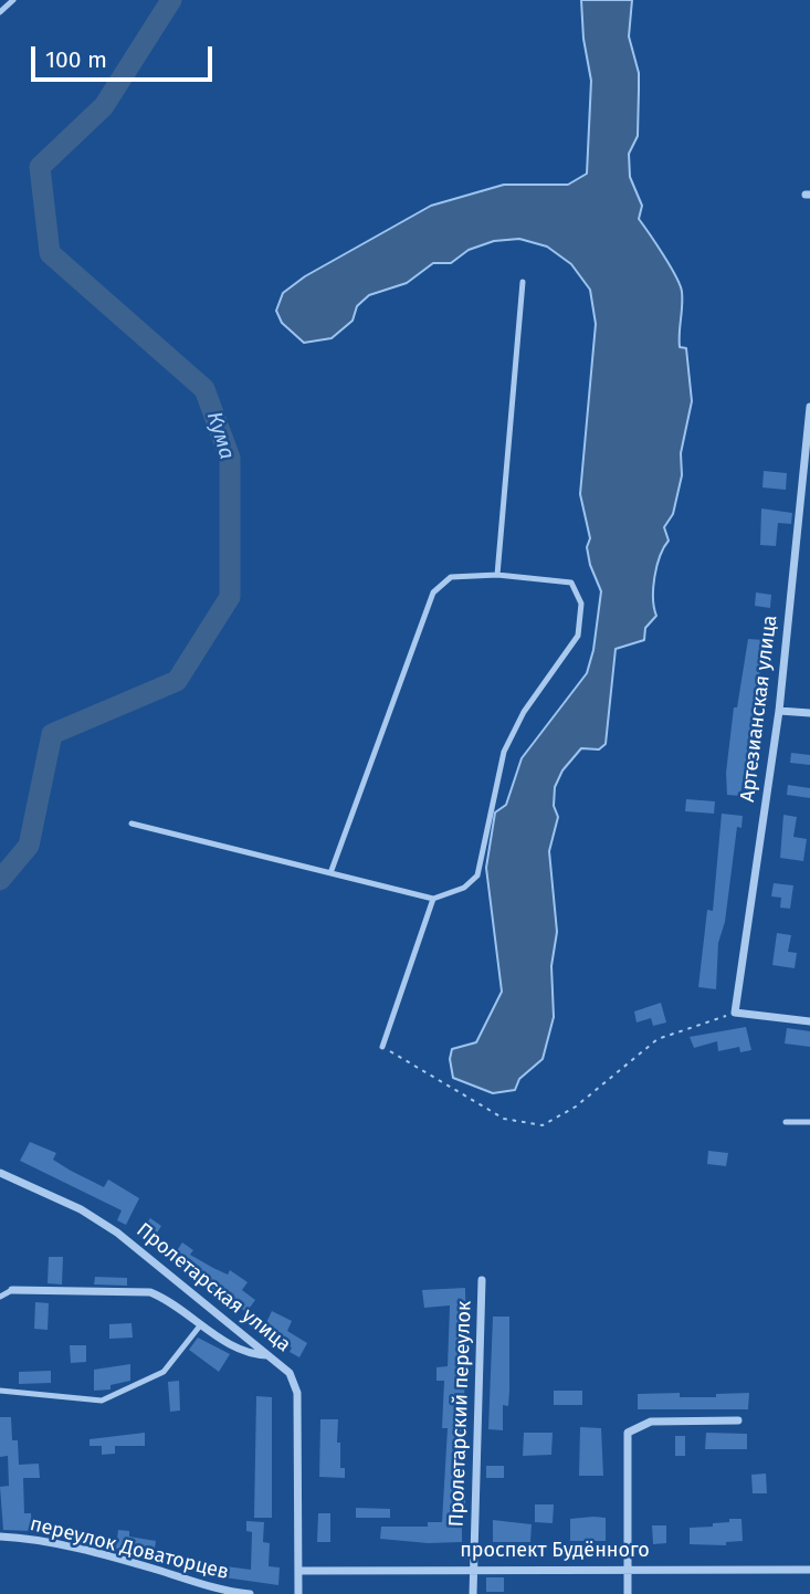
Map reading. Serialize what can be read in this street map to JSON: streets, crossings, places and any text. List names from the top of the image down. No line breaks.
{"streets":{"street":["Артезианская улица","Пролетарская улица","Пролетарский переулок","переулок Доваторцев","проспект Будённого"]},"crossings":[["Пролетарская улица","проспект Будённого"],["Пролетарский переулок","проспект Будённого"]],"water":["Кума"],"scale_bar":"100 m"}
